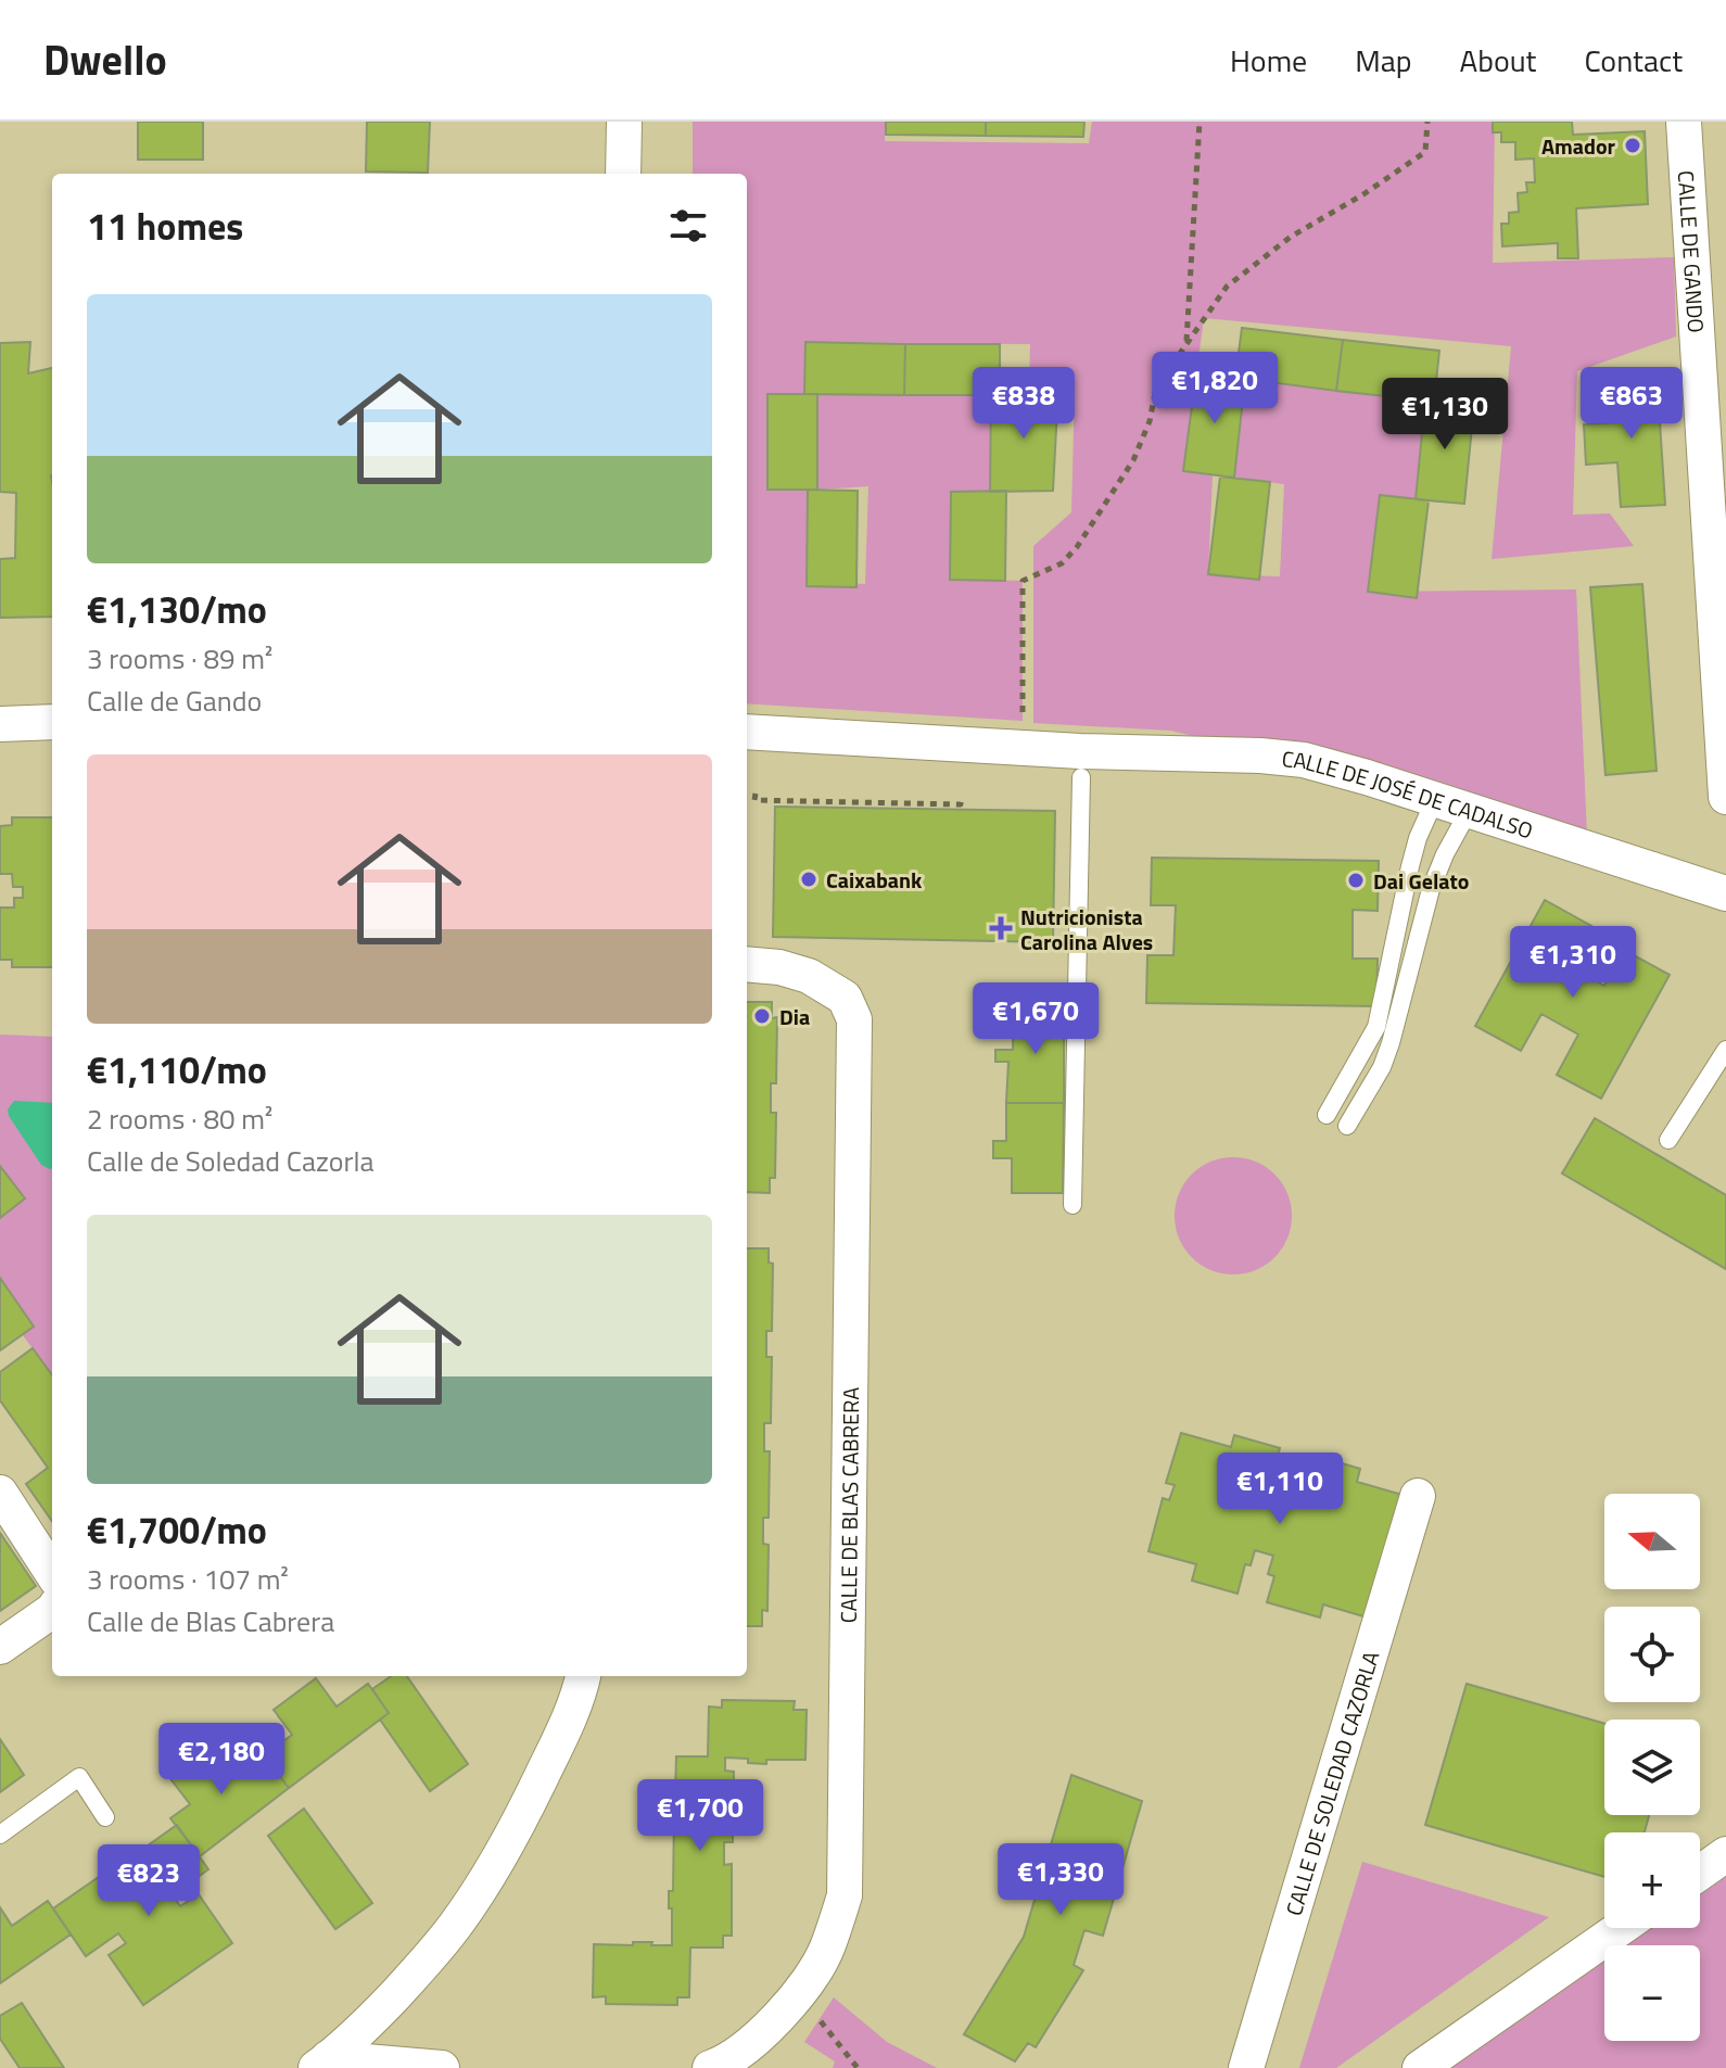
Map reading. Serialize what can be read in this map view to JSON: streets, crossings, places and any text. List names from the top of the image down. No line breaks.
{"streets":{"street":["CALLE DE GANDO","CALLE DE JOSÉ DE CADALSO","CALLE DE BLAS CABRERA","CALLE DE SOLEDAD CAZORLA"]},"places":{"other":["Amador","Caixabank","Dai Gelato","Dia"],"health":["Nutricionista Carolina Alves"]},"north":"left","page":{"header":"Dwello","nav":["Home","Map","About","Contact"],"heading":"11 homes","list":[{"name":"€1,130/mo","note":"3 rooms · 89 m² · Calle de Gando"},{"name":"€1,110/mo","note":"2 rooms · 80 m² · Calle de Soledad Cazorla"},{"name":"€1,700/mo","note":"3 rooms · 107 m² · Calle de Blas Cabrera"}],"price":["€1,820","€838","€863","€1,130","€1,310","€1,670","€1,110","€2,180","€1,700","€1,330","€823"],"map_buttons":["+","−"]}}
